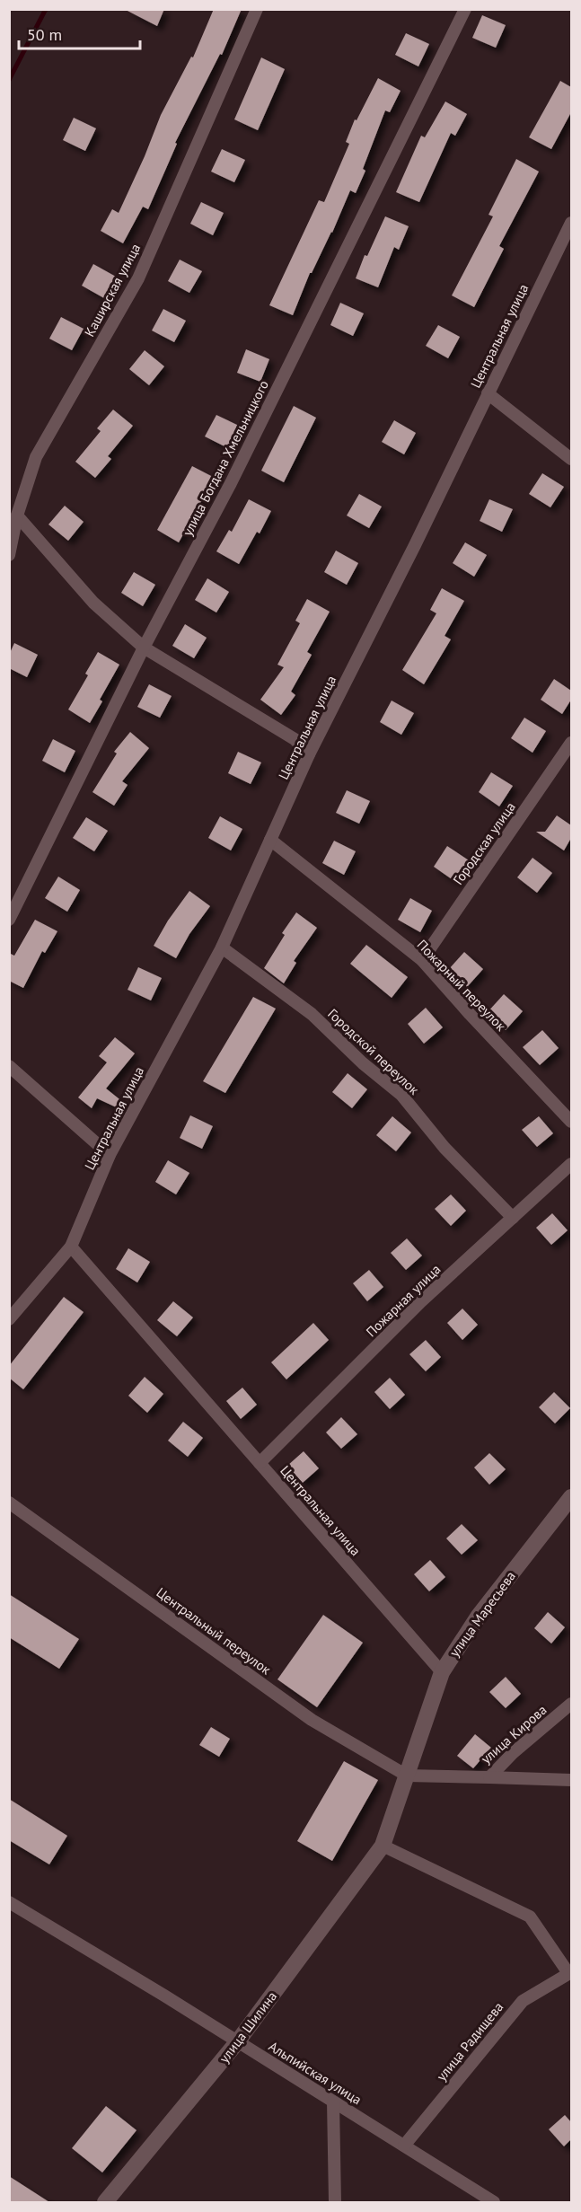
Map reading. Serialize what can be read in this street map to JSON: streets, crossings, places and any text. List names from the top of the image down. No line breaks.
{"streets":{"street":["Каширская улица","Центральная улица","улица Богдана Хмельницкого","Городская улица","Пожарный переулок","Городской переулок","Пожарная улица","улица Маресьева","Центральный переулок","улица Кирова","улица Шилина","улица Радищева","Альпийская улица"]},"crossings":[["Центральная улица","Пожарный переулок"],["Центральная улица","Городской переулок"],["Центральная улица","Пожарная улица"],["Центральная улица","улица Маресьева"],["Городская улица","Пожарный переулок"],["Городской переулок","Пожарная улица"],["улица Маресьева","Центральный переулок"],["улица Маресьева","улица Кирова"],["улица Маресьева","улица Шилина"],["Центральный переулок","улица Кирова"],["Центральный переулок","улица Шилина"],["улица Кирова","улица Шилина"],["улица Шилина","Альпийская улица"],["улица Радищева","Альпийская улица"]],"scale_bar":"50 m"}
